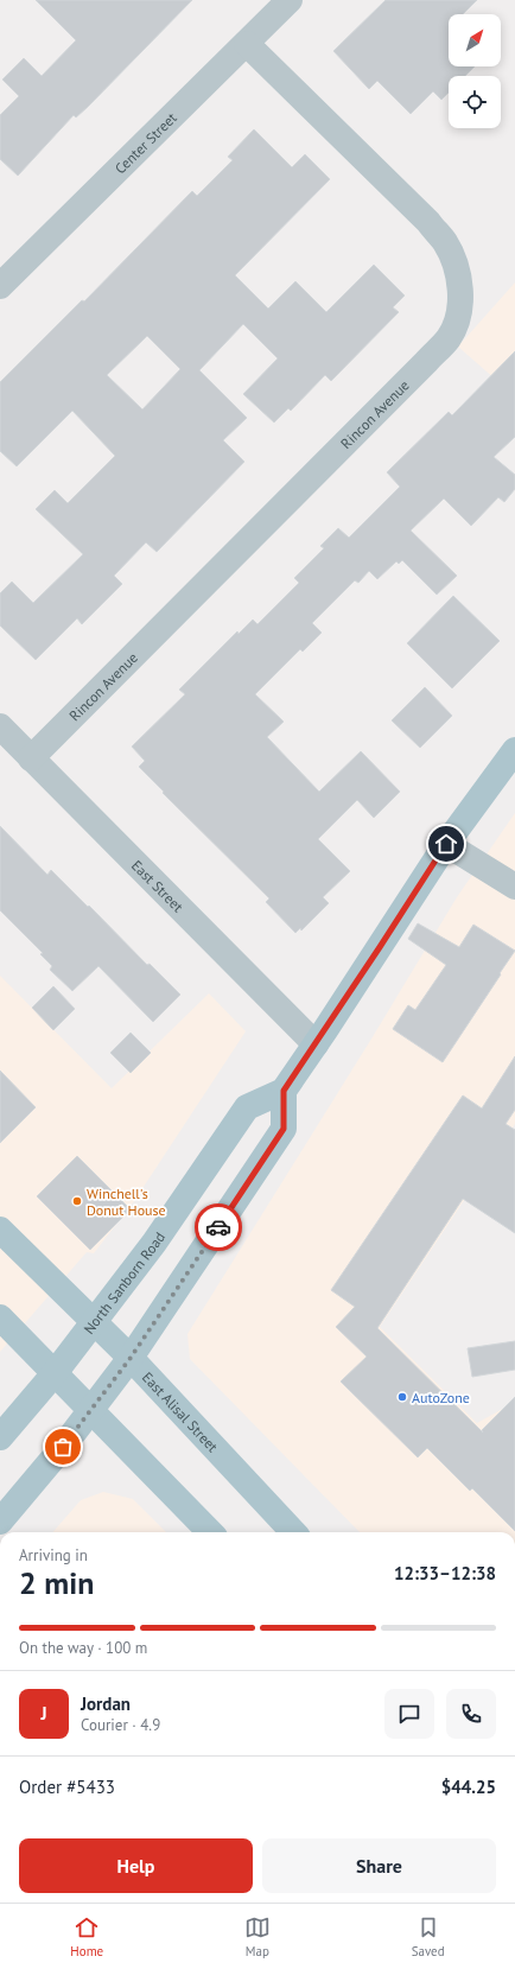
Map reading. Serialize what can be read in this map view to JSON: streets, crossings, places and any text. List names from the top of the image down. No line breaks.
{"streets":{"main road":["North Sanborn Road","East Alisal Street"],"street":["Center Street","Rincon Avenue","East Street"]},"crossings":[["Center Street","Rincon Avenue"],["Rincon Avenue","East Street"],["North Sanborn Road","East Alisal Street"]],"places":["Winchell's Donut House","AutoZone"],"north":"top right","page":{"heading":["2 min","Arriving in","12:33–12:38"],"panel":["Jordan","Courier · 4.9","Order #5433","$44.25"],"bar":"On the way · 100 m","round":"J","buttons":["Help","Share"],"tabs":["Home","Map","Saved"]}}
